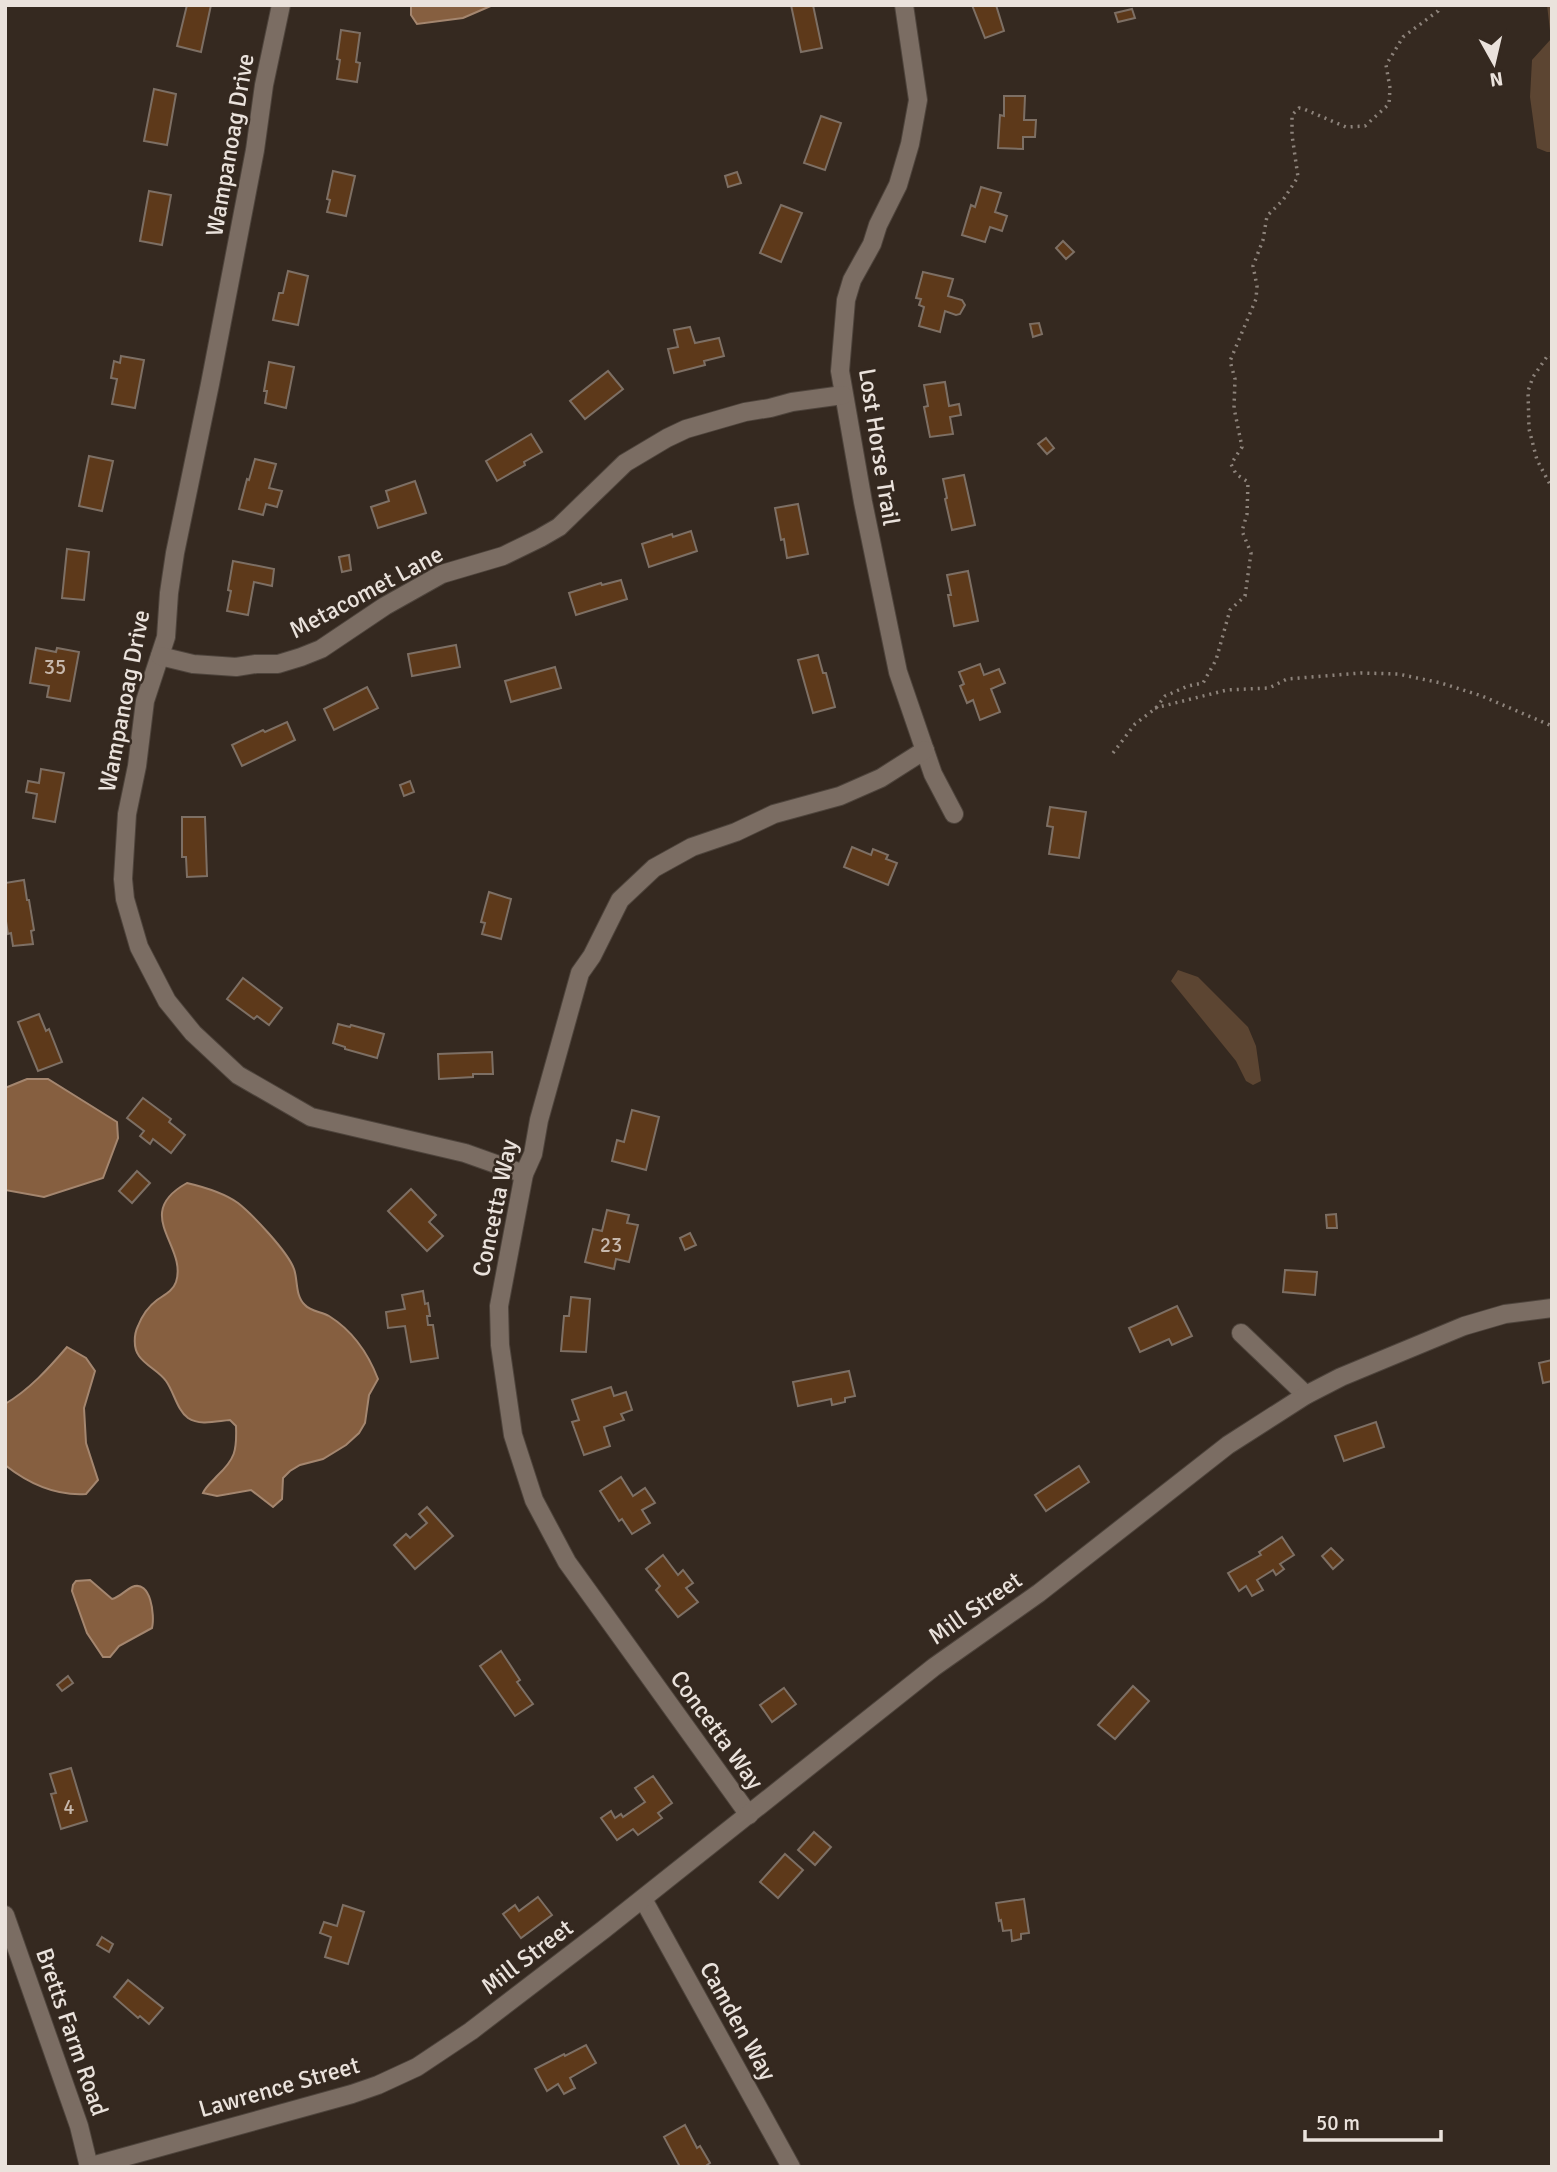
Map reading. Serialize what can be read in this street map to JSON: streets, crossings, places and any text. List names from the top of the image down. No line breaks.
{"streets":{"street":["Wampanoag Drive","Lost Horse Trail","Metacomet Lane","Concetta Way","Mill Street","Camden Way","Bretts Farm Road","Lawrence Street"]},"crossings":[["Wampanoag Drive","Metacomet Lane"],["Wampanoag Drive","Concetta Way"],["Lost Horse Trail","Metacomet Lane"],["Lost Horse Trail","Concetta Way"],["Concetta Way","Mill Street"],["Mill Street","Camden Way"],["Mill Street","Lawrence Street"],["Bretts Farm Road","Lawrence Street"]],"house_numbers":["35","23","4"],"scale_bar":"50 m","north":"bottom"}
